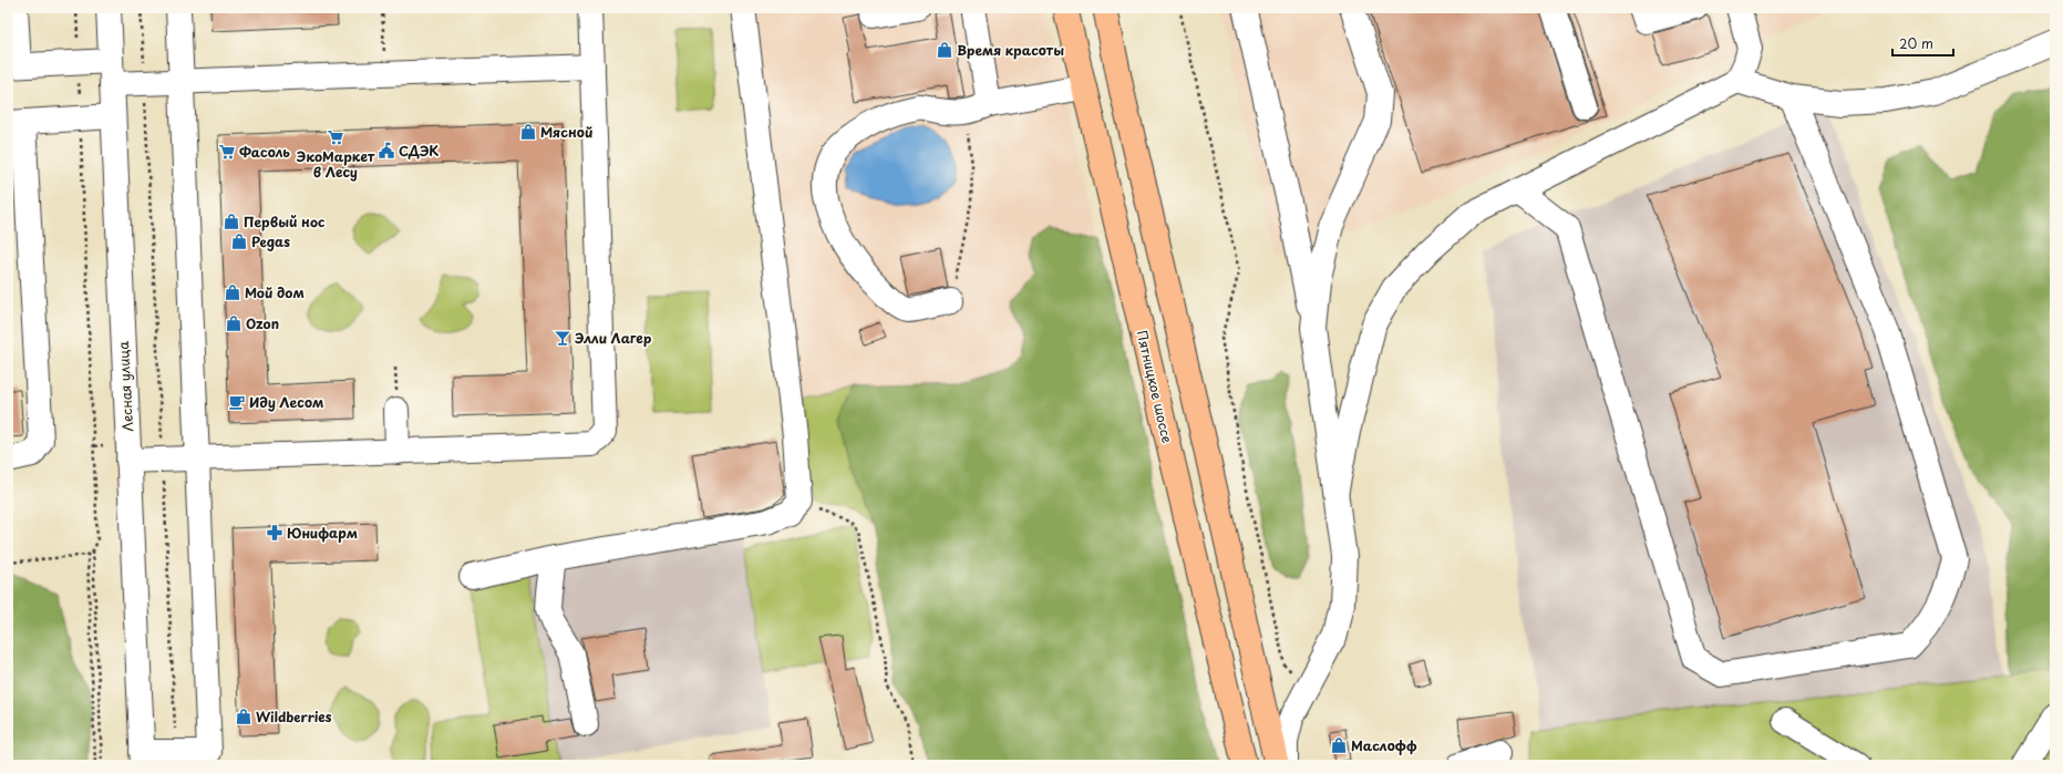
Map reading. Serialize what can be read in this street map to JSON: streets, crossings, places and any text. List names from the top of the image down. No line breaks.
{"streets":{"main road":["Пятницкое шоссе"],"street":["Лесная улица"]},"places":{"shop":["Время красоты","Мясной","Первый нос","Pegas","Мой дом","Ozon","Wildberries","Маслофф"],"supermarket":["ЭкоМаркет в Лесу","Фасоль"],"public building":["СДЭК"],"bar":["Элли Лагер"],"cafe":["Иду Лесом"],"pharmacy":["Юнифарм"]},"scale_bar":"20 m"}
